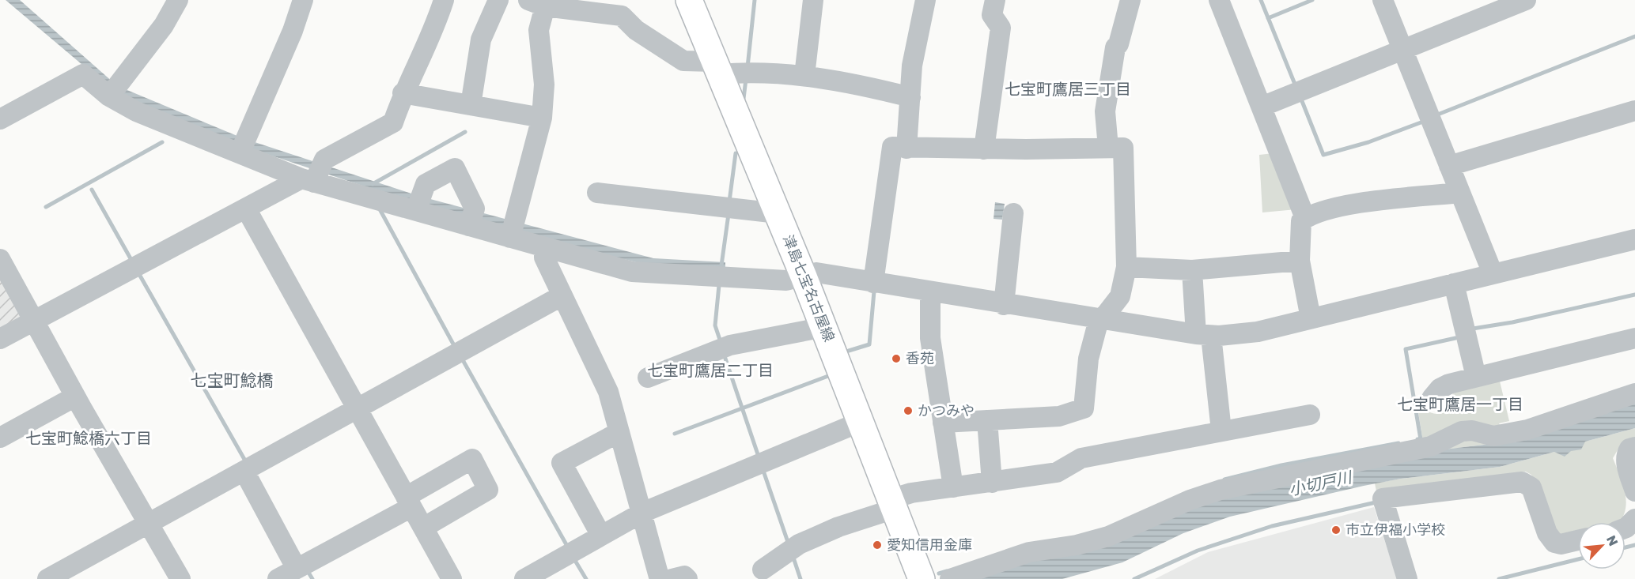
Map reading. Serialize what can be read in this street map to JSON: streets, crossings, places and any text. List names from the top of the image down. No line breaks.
{"streets":{"main road":["津島七宝名古屋線"]},"districts":["七宝町鷹居三丁目","七宝町鷹居二丁目","七宝町鯰橋","七宝町鷹居一丁目","七宝町鯰橋六丁目"],"water":["小切戸川"],"places":["香苑","かつみや","市立伊福小学校","愛知信用金庫"],"north":"top right"}
